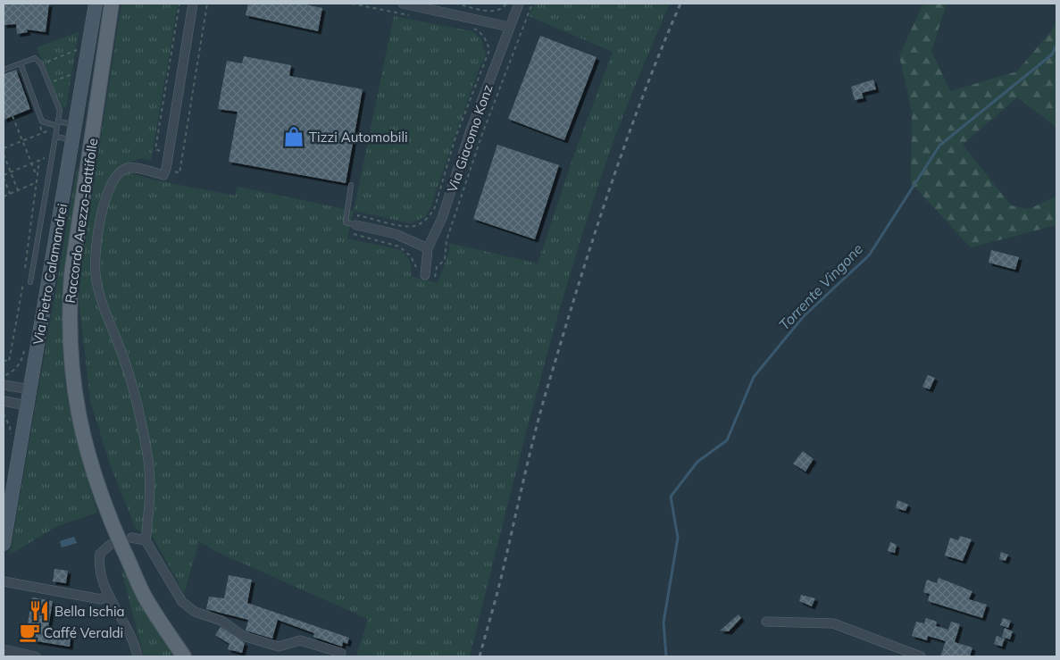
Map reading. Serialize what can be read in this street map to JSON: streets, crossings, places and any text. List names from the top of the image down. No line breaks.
{"streets":{"main road":["Raccordo Arezzo-Battifolle","Via Pietro Calamandrei"],"street":["Via Giacomo Konz"]},"water":["Torrente Vingone"],"places":{"shop":["Tizzi Automobili"],"restaurant":["Bella Ischia"],"cafe":["Caffé Veraldi"]}}
